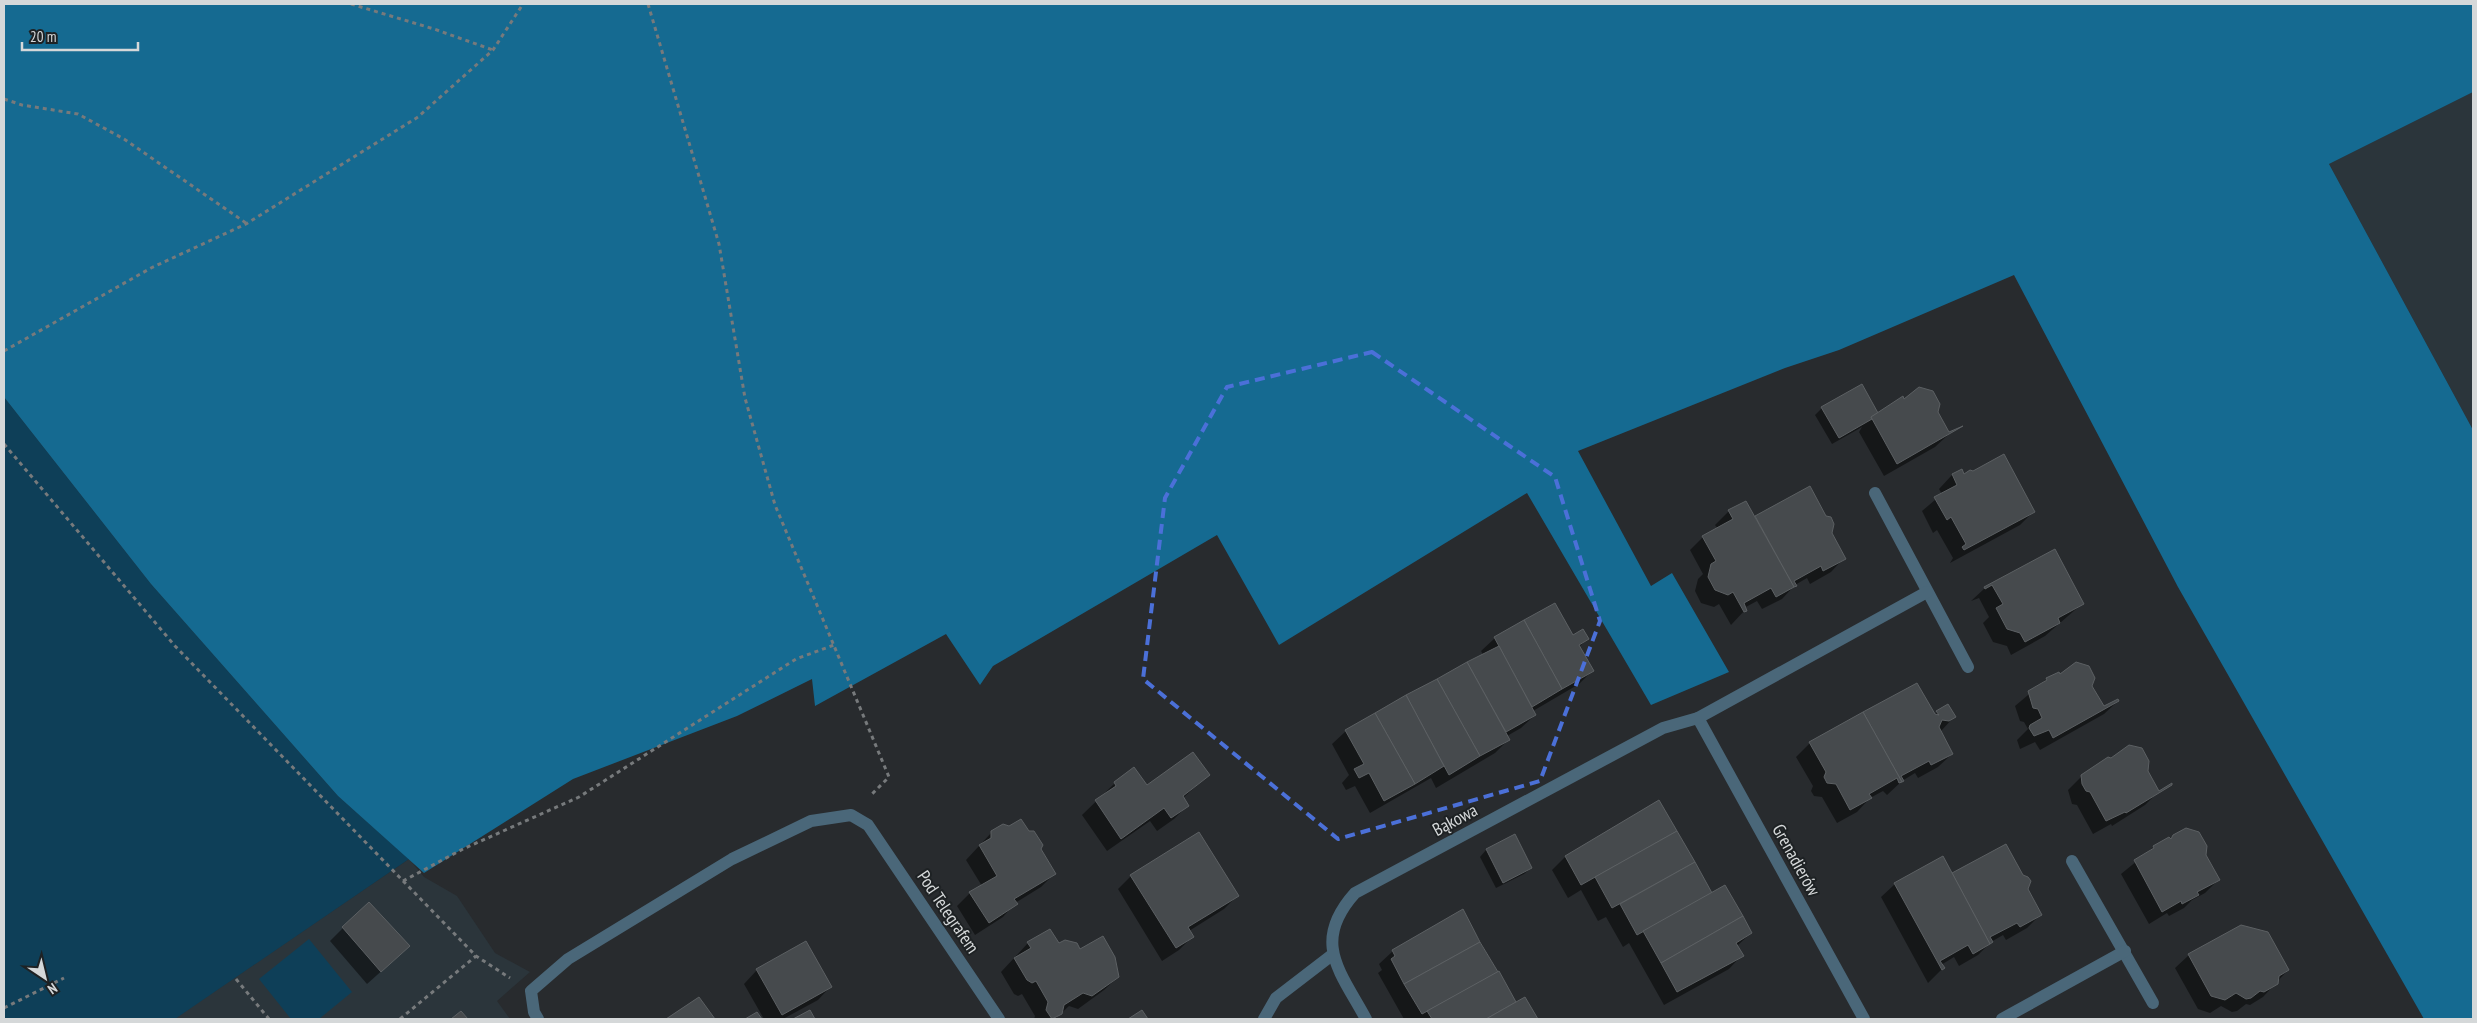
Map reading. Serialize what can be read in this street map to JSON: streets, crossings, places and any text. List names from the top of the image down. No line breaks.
{"streets":{"street":["Bąkowa","Grenadierów","Pod Telegrafem"]},"crossings":[["Bąkowa","Grenadierów"]],"scale_bar":"20 m","north":"bottom right"}
